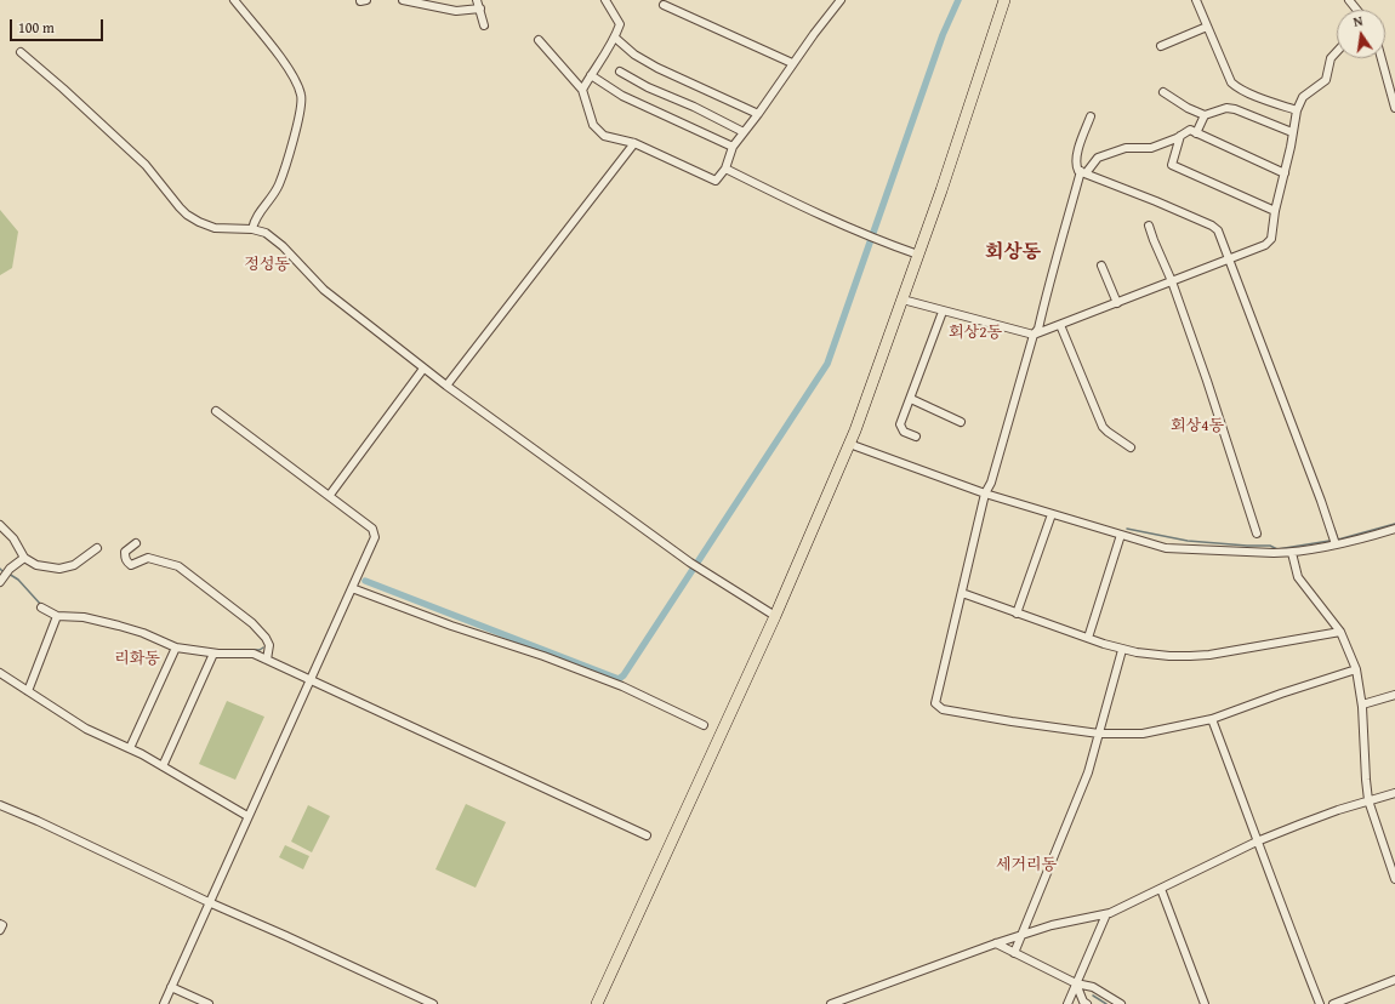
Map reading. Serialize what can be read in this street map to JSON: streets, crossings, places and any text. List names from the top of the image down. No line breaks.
{"districts":["회상동","정성동","회상2동","회상4동","리화동","세거리동"],"scale_bar":"100 m","north":"top"}
